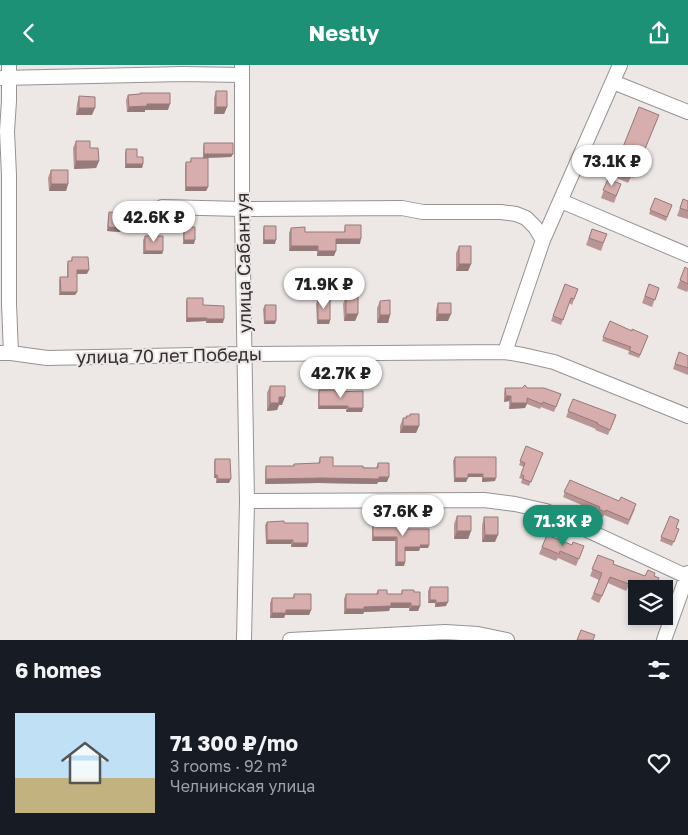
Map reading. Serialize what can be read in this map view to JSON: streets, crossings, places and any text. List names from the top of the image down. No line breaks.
{"streets":{"street":["улица Сабантуя","улица 70 лет Победы"]},"crossings":[["улица Сабантуя","улица 70 лет Победы"]],"page":{"header":"Nestly","price":["73.1K ₽","42.6K ₽","71.9K ₽","42.7K ₽","37.6K ₽","71.3K ₽"],"heading":"6 homes","list":[{"name":"71 300 ₽/mo","note":"3 rooms · 92 m² · Челнинская улица"}]}}
